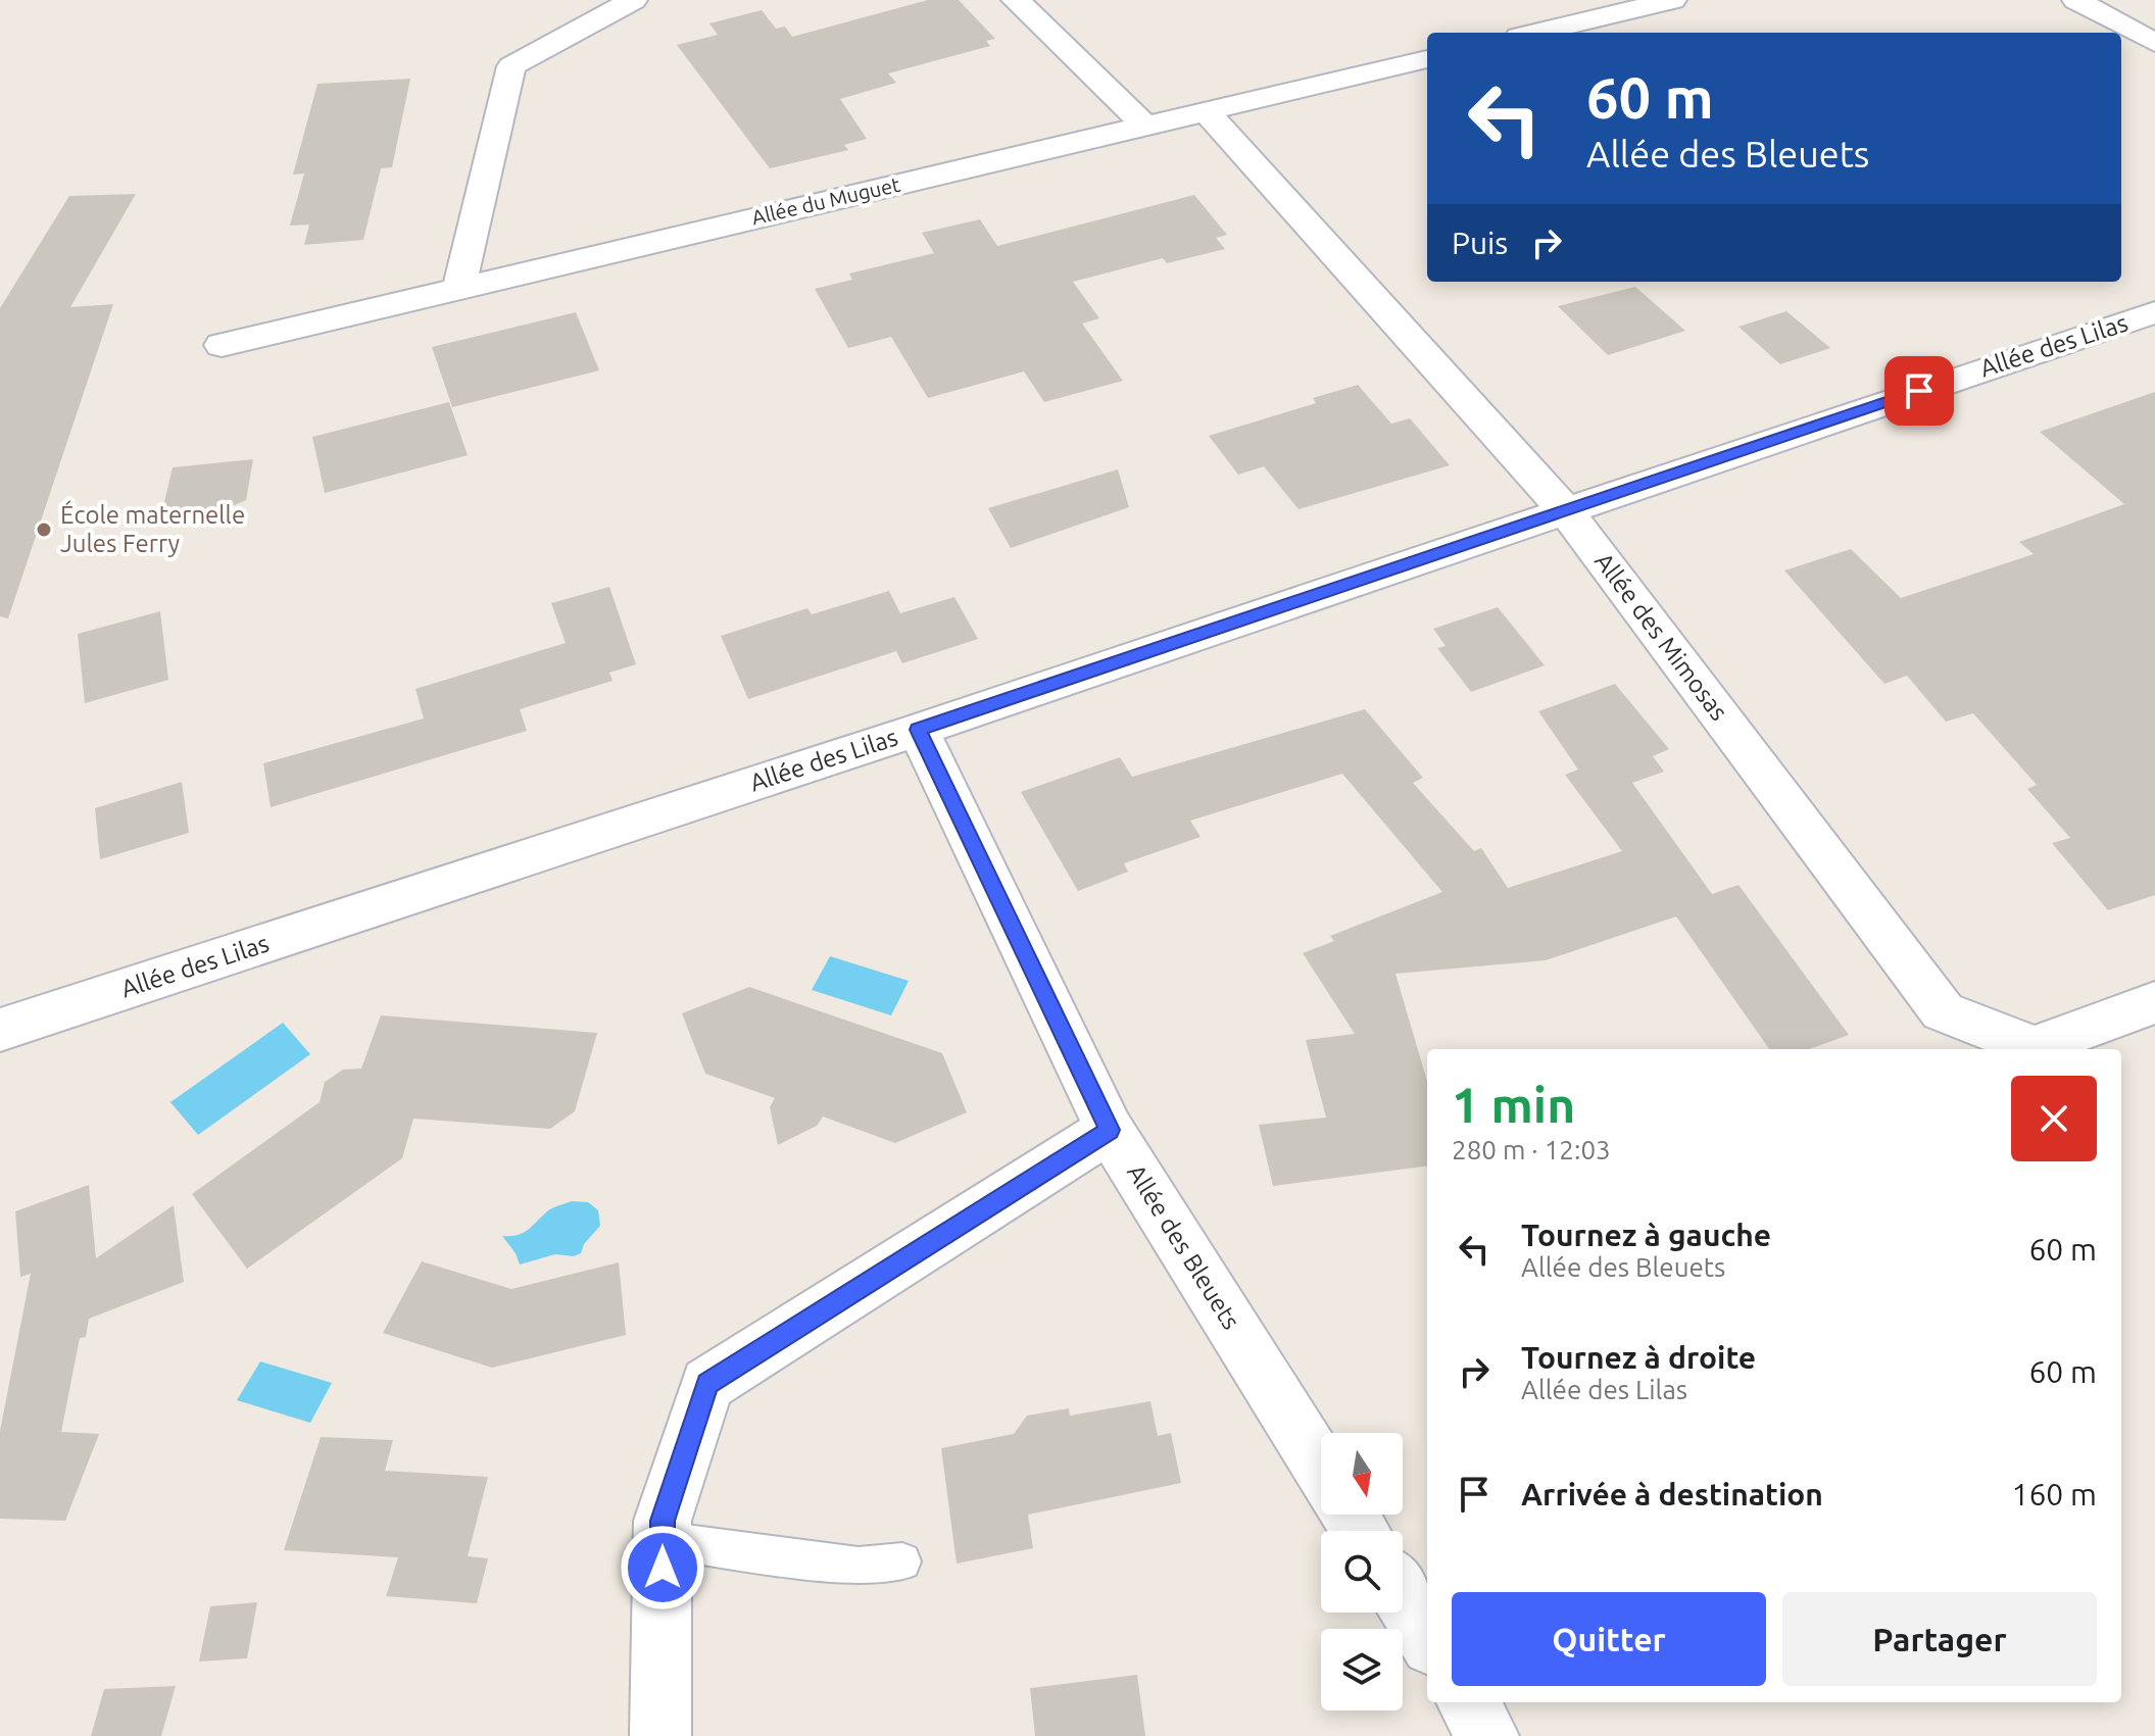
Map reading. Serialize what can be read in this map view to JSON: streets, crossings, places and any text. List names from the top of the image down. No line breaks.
{"streets":{"street":["Allée du Muguet","Allée des Lilas","Allée des Mimosas","Allée des Bleuets"]},"crossings":[["Allée du Muguet","Allée des Mimosas"],["Allée des Lilas","Allée des Mimosas"],["Allée des Lilas","Allée des Bleuets"]],"places":["École maternelle Jules Ferry"],"north":"bottom","page":{"turn":["60 m","Allée des Bleuets"],"then":"Puis","heading":["1 min","280 m · 12:03"],"list":[{"name":"Tournez à gauche","note":"Allée des Bleuets","value":"60 m"},{"name":"Tournez à droite","note":"Allée des Lilas","value":"60 m"},{"name":"Arrivée à destination","value":"160 m"}],"buttons":["Quitter","Partager"]}}
